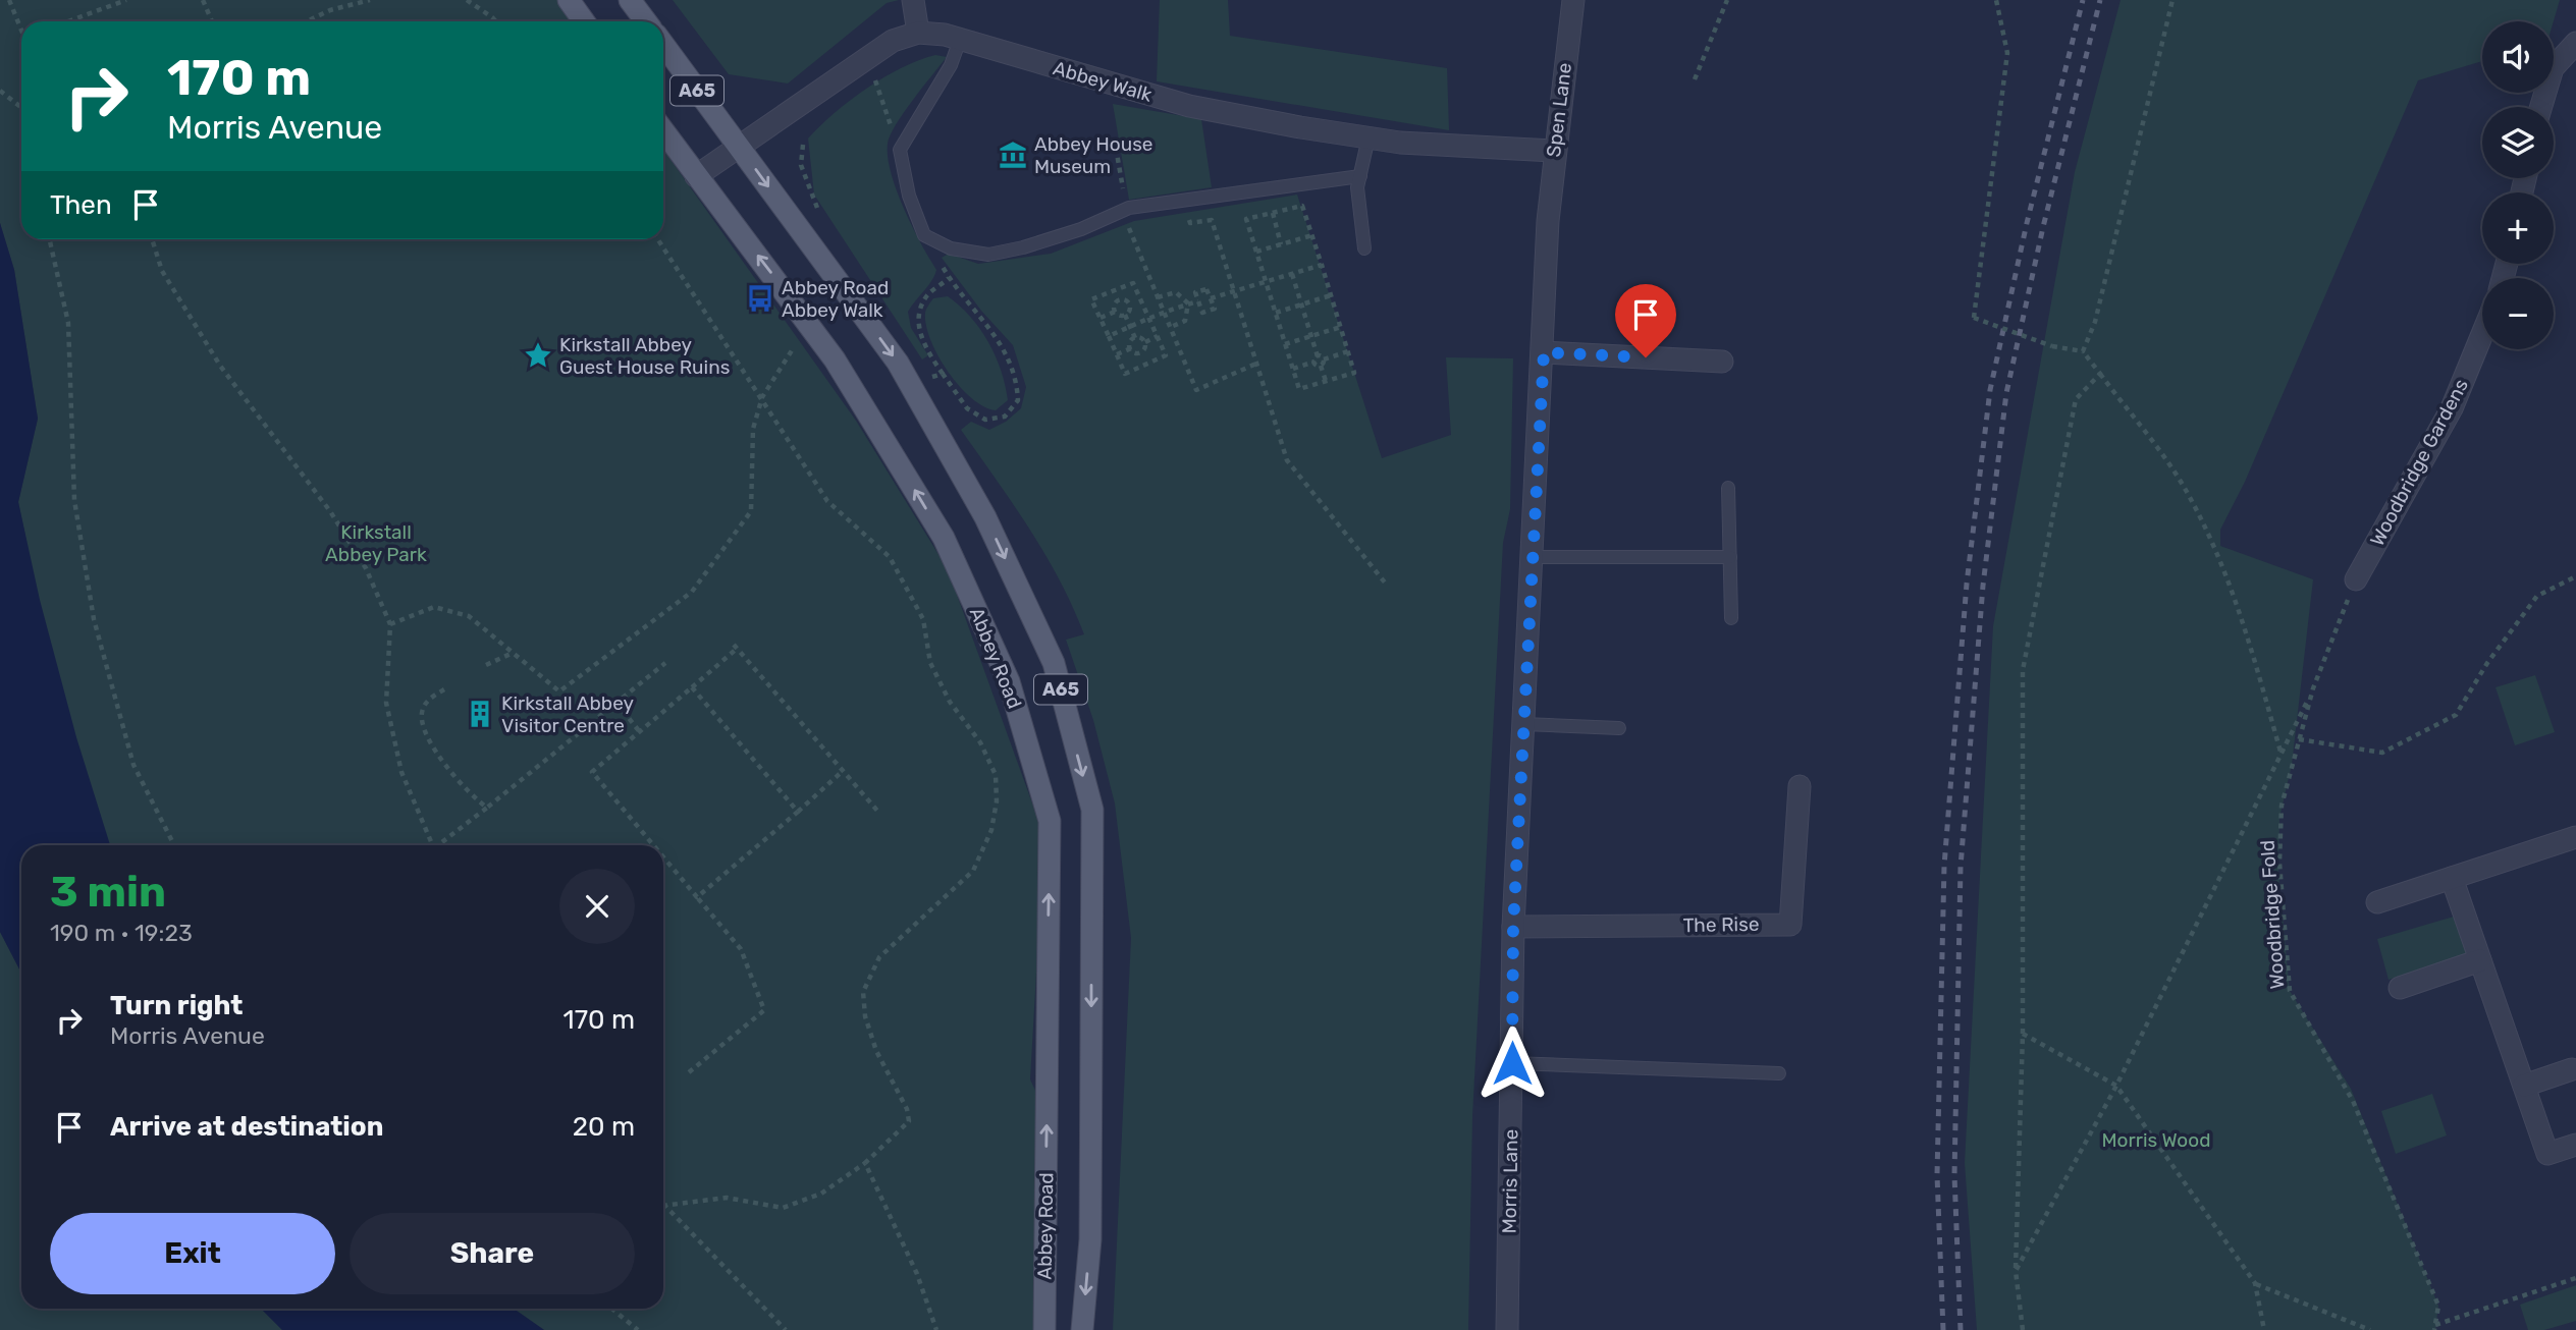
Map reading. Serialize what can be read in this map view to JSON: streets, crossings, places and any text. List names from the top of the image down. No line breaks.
{"streets":{"main road":["A65","Abbey Road"],"street":["Abbey Walk","Spen Lane","Woodbridge Gardens","The Rise","Morris Lane"],"path":["Woodbridge Fold"]},"crossings":[["Abbey Walk","Spen Lane"],["Spen Lane","Morris Lane"],["The Rise","Morris Lane"]],"parks":["Kirkstall Abbey Park","Morris Wood"],"places":{"museum":["Abbey House Museum"],"bus stop":["Abbey Road Abbey Walk"],"place":["Kirkstall Abbey Guest House Ruins"],"building":["Kirkstall Abbey Visitor Centre"]},"page":{"map_buttons":["+","−"],"turn":["170 m","Morris Avenue"],"then":"Then","heading":["3 min","190 m · 19:23"],"list":[{"name":"Turn right","note":"Morris Avenue","value":"170 m"},{"name":"Arrive at destination","value":"20 m"}],"buttons":["Exit","Share"]}}
